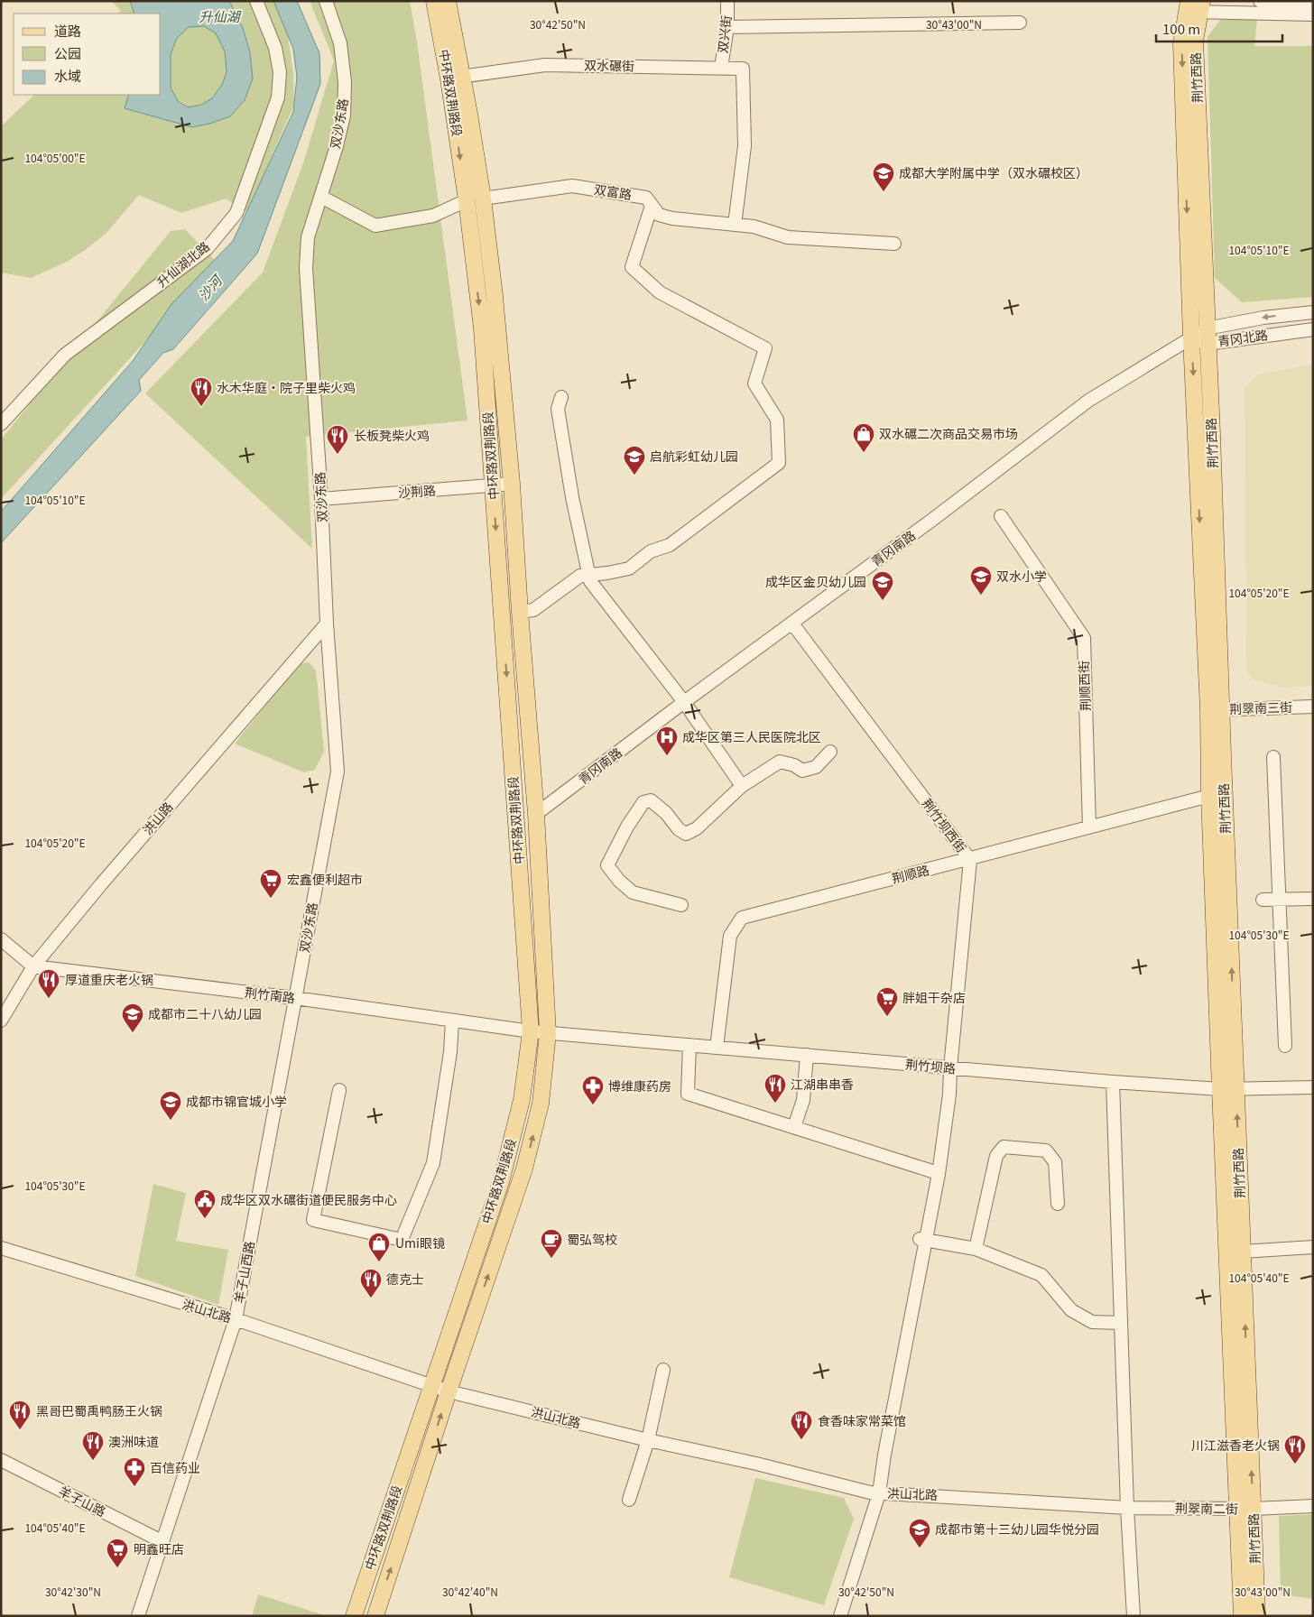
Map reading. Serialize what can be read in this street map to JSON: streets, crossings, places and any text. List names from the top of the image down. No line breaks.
{"streets":{"main road":["荆竹西路","中环路双荆路段"],"street":["双兴街","双水碾街","双沙东路","双富路","升仙湖北路","青冈北路","沙荆路","青冈南路","荆顺西街","荆翠南三街","洪山路","荆竹坝西街","荆顺路","荆竹南路","荆竹坝路","羊子山西路","洪山北路","羊子山路","荆翠南二街"]},"crossings":[["双兴街","双水碾街"],["双水碾街","中环路双荆路段"],["双水碾街","双富路"],["荆竹西路","青冈北路"],["荆竹西路","青冈南路"],["荆竹西路","荆翠南三街"],["荆竹西路","荆顺路"],["荆竹西路","荆竹坝路"],["荆竹西路","荆翠南二街"],["中环路双荆路段","双富路"],["中环路双荆路段","沙荆路"],["中环路双荆路段","青冈南路"],["中环路双荆路段","荆竹南路"],["中环路双荆路段","荆竹坝路"],["中环路双荆路段","洪山北路"],["双沙东路","沙荆路"],["双沙东路","洪山路"],["双沙东路","荆竹南路"],["双沙东路","羊子山西路"],["青冈北路","青冈南路"],["青冈南路","荆竹坝西街"],["荆顺西街","荆顺路"],["洪山路","荆竹南路"],["荆竹坝西街","荆顺路"],["荆竹坝西街","荆竹坝路"],["荆顺路","荆竹坝路"],["荆竹南路","荆竹坝路"],["荆竹南路","羊子山西路"],["羊子山西路","洪山北路"],["羊子山西路","羊子山路"],["洪山北路","荆翠南二街"]],"water":["升仙湖","沙河"],"places":{"school or university":["成都大学附属中学（双水碾校区）","启航彩虹幼儿园","双水小学","成华区金贝幼儿园","成都市二十八幼儿园","成都市锦官城小学","成都市第十三幼儿园华悦分园"],"restaurant":["水木华庭·院子里柴火鸡","长板凳柴火鸡","厚道重庆老火锅","江湖串串香","德克士","黑哥巴蜀禹鸭肠王火锅","食香味家常菜馆","澳洲味道","川江滋香老火锅"],"shop":["双水碾二次商品交易市场","Umi眼镜"],"hospital":["成华区第三人民医院北区"],"supermarket":["宏鑫便利超市","胖姐干杂店","明鑫旺店"],"pharmacy":["博维康药房","百信药业"],"public building":["成华区双水碾街道便民服务中心"],"cafe":["蜀弘驾校"]},"legend":["道路","公园","水域"],"scale_bar":"100 m","coordinates":["30°42'50\"N","30°43'00\"N","104°05'00\"E","104°05'10\"E","104°05'20\"E","104°05'30\"E","104°05'40\"E","30°42'30\"N","30°42'40\"N"]}
